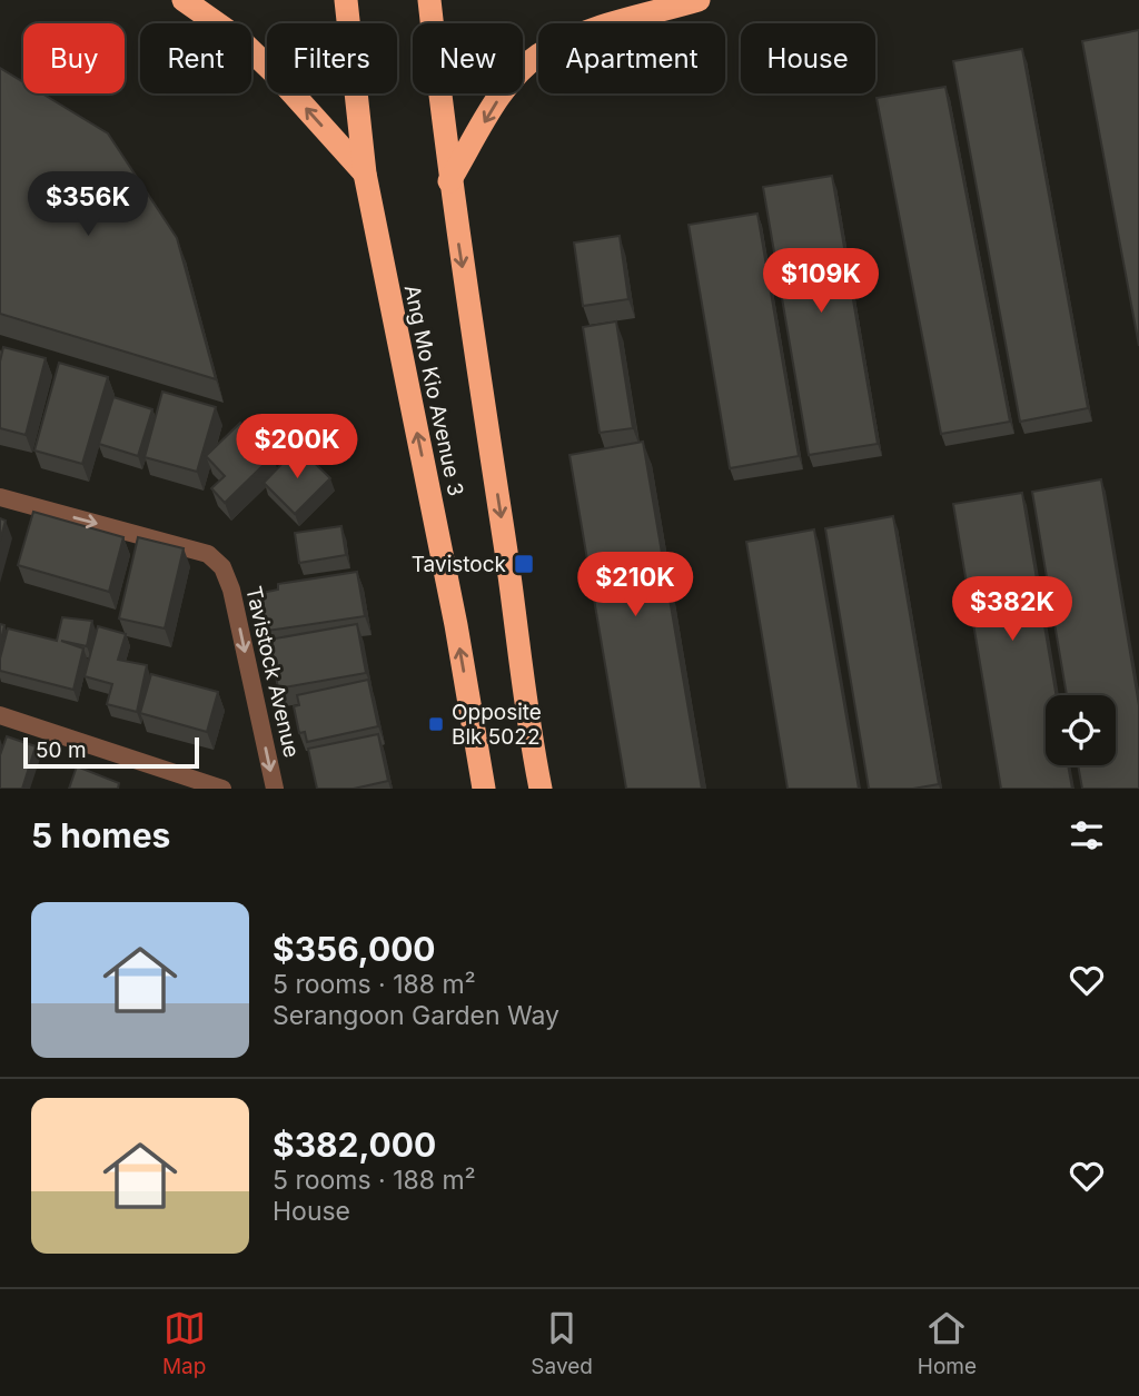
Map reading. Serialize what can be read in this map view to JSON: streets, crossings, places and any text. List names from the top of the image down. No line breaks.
{"streets":{"highway":["Ang Mo Kio Avenue 3"],"street":["Tavistock Avenue"]},"one_way":["Tavistock Avenue"],"places":{"transit":["Tavistock","Opposite Blk 5022"]},"scale_bar":"50 m","page":{"chip":["Buy","Rent","Filters","New","Apartment","House"],"price":["$356K","$109K","$200K","$210K","$382K"],"scale":"50 m","heading":"5 homes","list":[{"name":"$356,000","note":"5 rooms · 188 m² · Serangoon Garden Way"},{"name":"$382,000","note":"5 rooms · 188 m² · House"}],"tabs":["Map","Saved","Home"]}}
